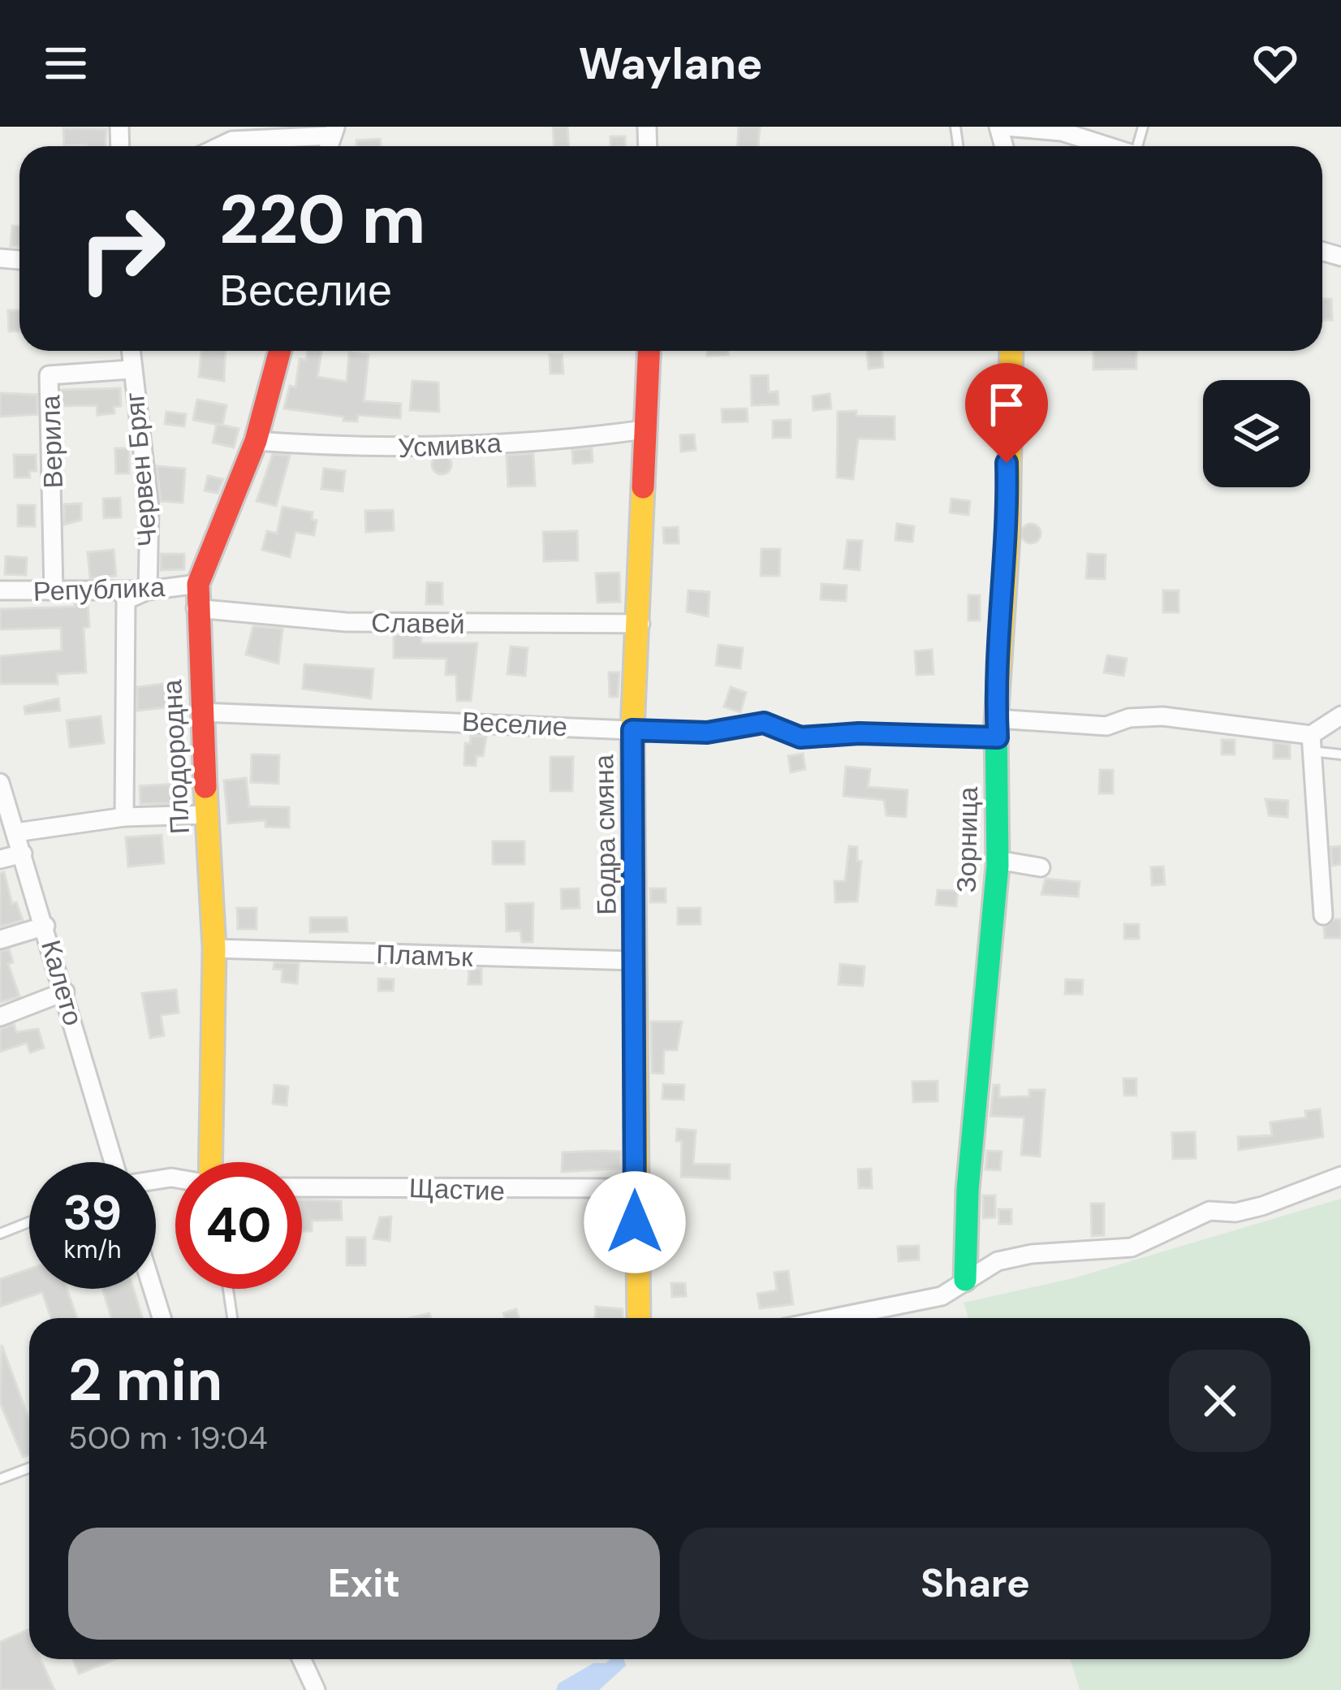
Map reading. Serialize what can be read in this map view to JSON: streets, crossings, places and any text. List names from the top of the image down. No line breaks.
{"streets":{"street":["Верила","Усмивка","Червен Бряг","Република","Славей","Веселие","Плодородна","Бодра смяна","Зорница","Пламък","Калето","Щастие"]},"crossings":[["Верила","Червен Бряг"],["Верила","Република"],["Усмивка","Плодородна"],["Усмивка","Бодра смяна"],["Червен Бряг","Република"],["Република","Плодородна"],["Славей","Плодородна"],["Славей","Бодра смяна"],["Веселие","Плодородна"],["Веселие","Бодра смяна"],["Веселие","Зорница"],["Плодородна","Пламък"],["Бодра смяна","Пламък"],["Бодра смяна","Щастие"]],"page":{"header":"Waylane","turn":["220 m","Веселие"],"speed":"39 km/h","limit":"40","heading":["2 min","500 m · 19:04"],"buttons":["Exit","Share"]}}
